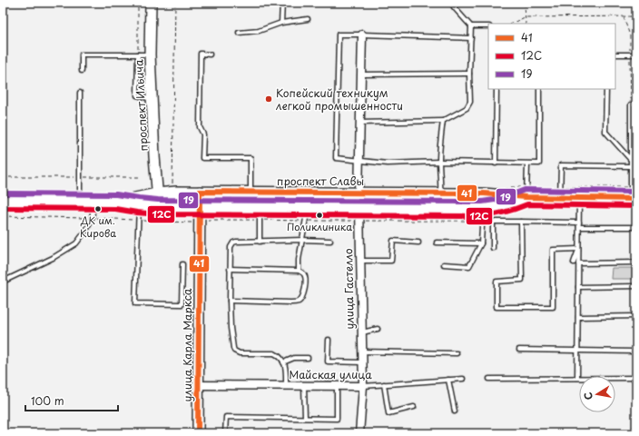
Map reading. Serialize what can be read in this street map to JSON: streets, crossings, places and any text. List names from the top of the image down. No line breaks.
{"streets":{"main road":["проспект Ильича","проспект Славы","улица Гастелло","улица Карла Маркса"],"street":["Майская улица"]},"crossings":[["проспект Ильича","проспект Славы"],["проспект Славы","улица Гастелло"],["проспект Славы","улица Карла Маркса"],["улица Гастелло","Майская улица"],["улица Карла Маркса","Майская улица"]],"places":["Копейский техникум легкой промышенности","ДК им. Кирова","Поликлиника"],"lines":["transit line 19","transit line 41","transit line 12С"],"legend":["41","12С","19"],"scale_bar":"100 m","north":"left"}
